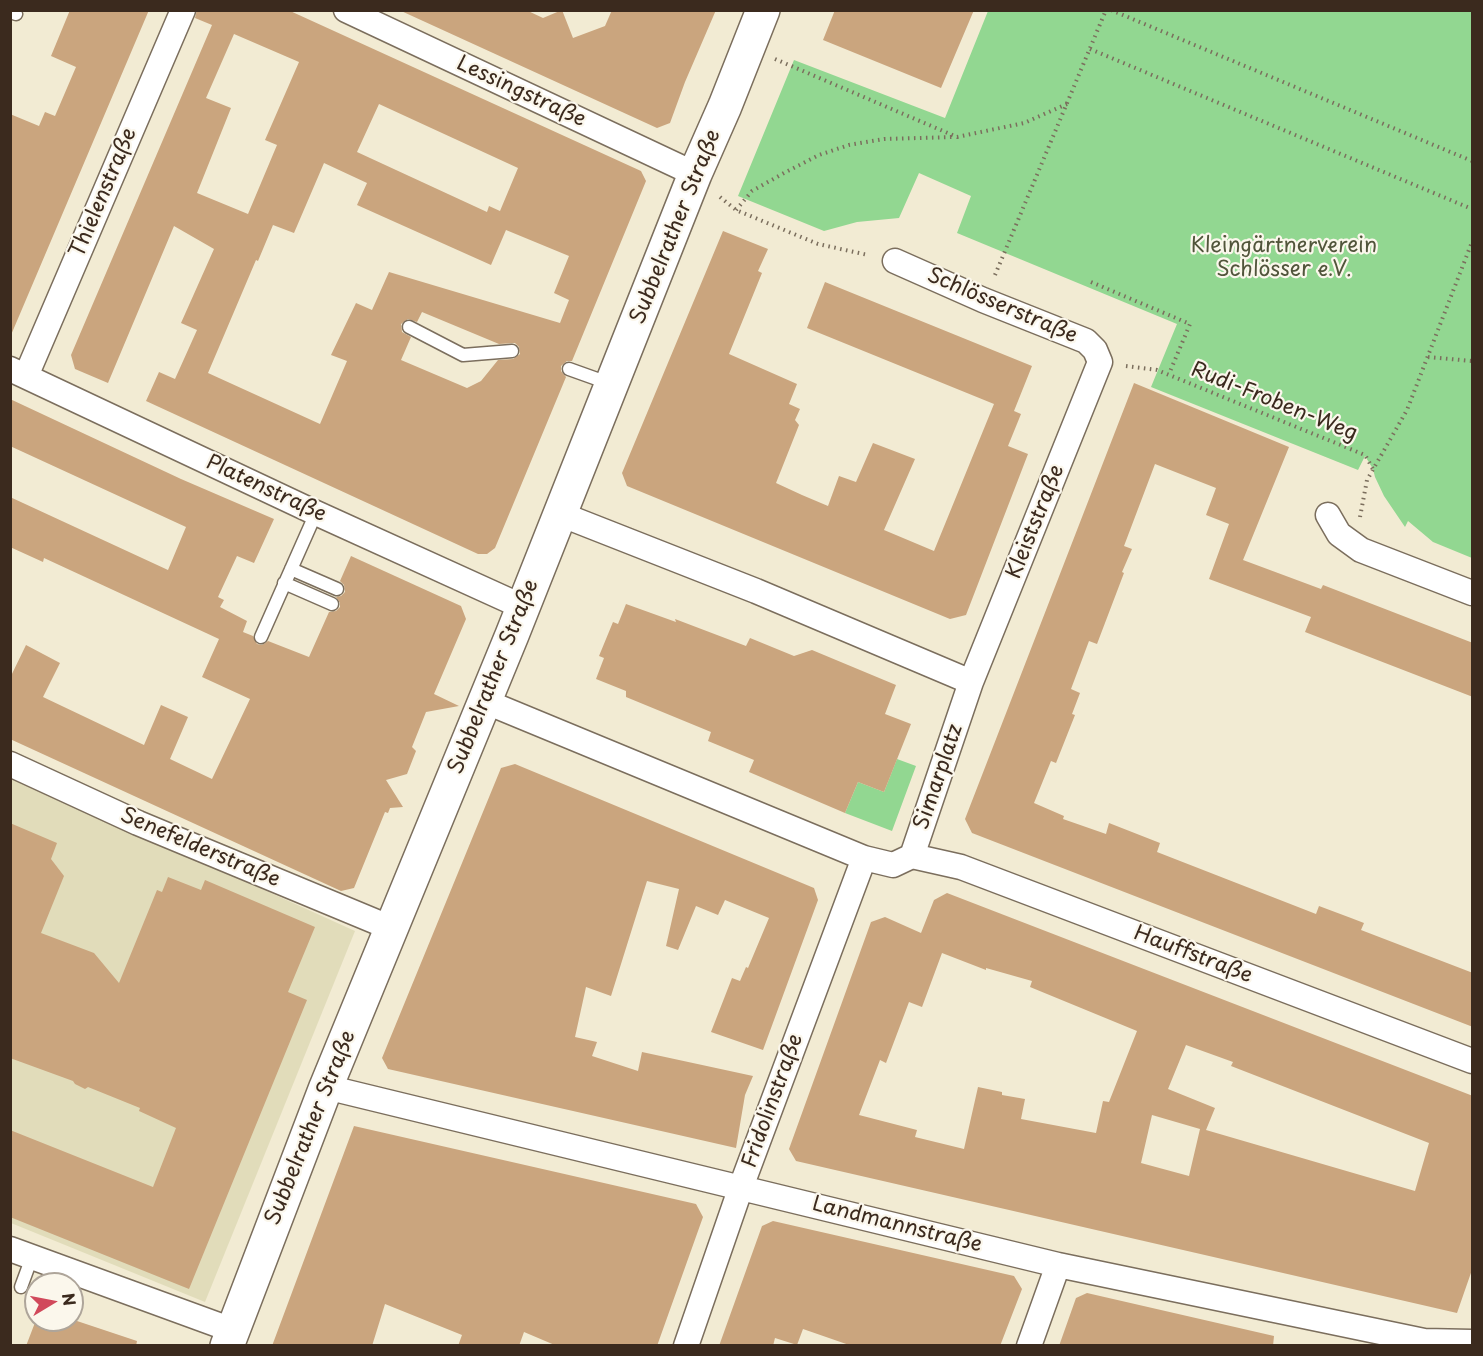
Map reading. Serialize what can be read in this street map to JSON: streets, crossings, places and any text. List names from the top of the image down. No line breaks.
{"streets":{"main road":["Subbelrather Straße"],"street":["Lessingstraße","Thielenstraße","Schlösserstraße","Platenstraße","Kleiststraße","Simarplatz","Senefelderstraße","Hauffstraße","Fridolinstraße","Landmannstraße"],"path":["Rudi-Froben-Weg"]},"crossings":[["Lessingstraße","Subbelrather Straße"],["Thielenstraße","Platenstraße"],["Subbelrather Straße","Platenstraße"],["Subbelrather Straße","Simarplatz"],["Subbelrather Straße","Senefelderstraße"],["Subbelrather Straße","Landmannstraße"],["Schlösserstraße","Kleiststraße"],["Kleiststraße","Simarplatz"],["Simarplatz","Hauffstraße"],["Simarplatz","Fridolinstraße"],["Fridolinstraße","Landmannstraße"]],"parks":["Kleingärtnerverein Schlösser e.V."],"north":"right"}
